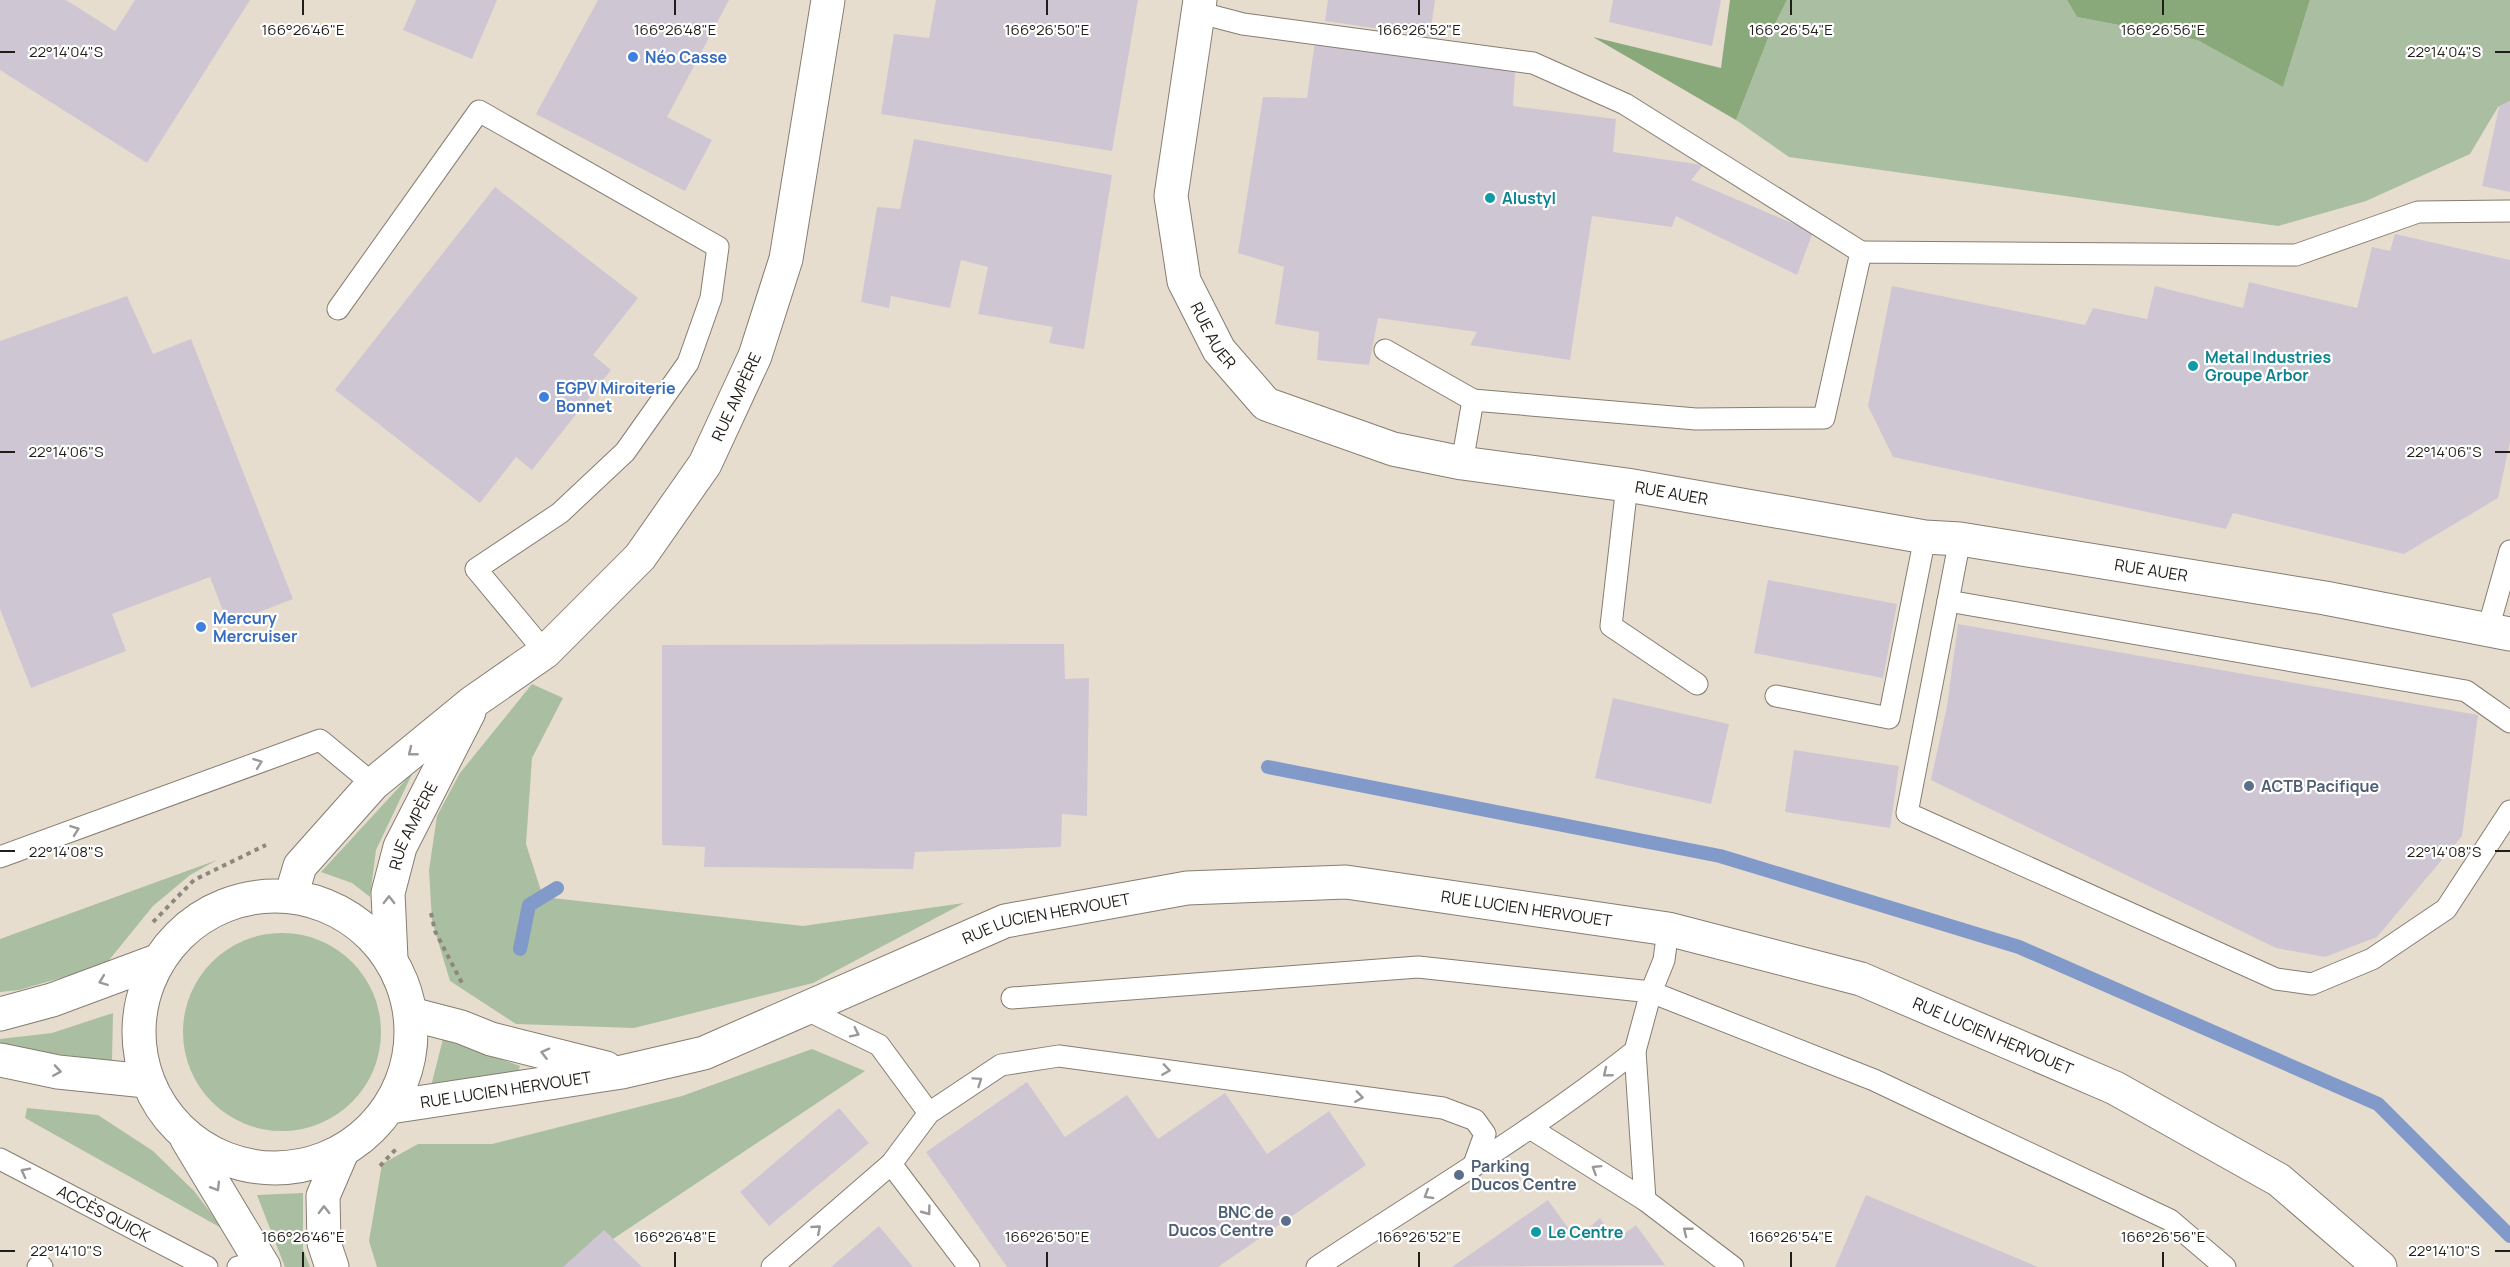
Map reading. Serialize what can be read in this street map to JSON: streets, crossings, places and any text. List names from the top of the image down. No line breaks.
{"streets":{"main road":["RUE AUER","RUE AMPÈRE","RUE LUCIEN HERVOUET"],"lane":["ACCÈS QUICK"]},"one_way":["ACCÈS QUICK"],"places":["Néo Casse","Alustyl","Metal Industries Groupe Arbor","EGPV Miroiterie Bonnet","Mercury Mercruiser","ACTB Pacifique","Parking Ducos Centre","BNC de Ducos Centre","Le Centre"],"coordinates":["166°26'46\"E","166°26'48\"E","166°26'50\"E","166°26'52\"E","166°26'54\"E","166°26'56\"E","22°14'04\"S","22°14'06\"S","22°14'08\"S","22°14'10\"S"]}
